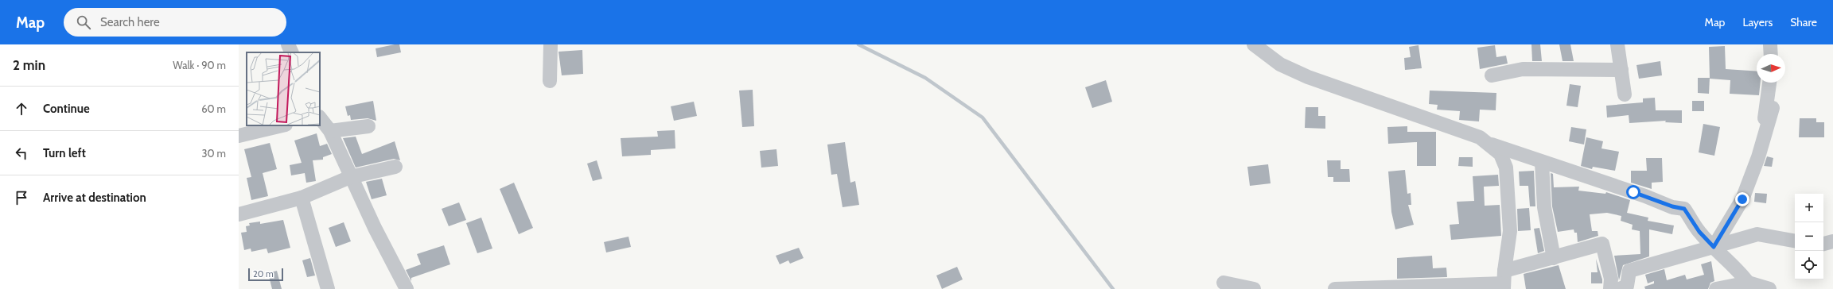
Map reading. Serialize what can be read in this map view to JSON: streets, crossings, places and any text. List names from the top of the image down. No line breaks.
{"scale_bar":"20 m","north":"right","page":{"header":"Map","search":"Search here","nav":["Map","Layers","Share"],"heading":["2 min","Walk · 90 m"],"list":[["Continue","60 m"],["Turn left","30 m"],"Arrive at destination"],"map_buttons":["+","−"],"scale":"20 m"}}
